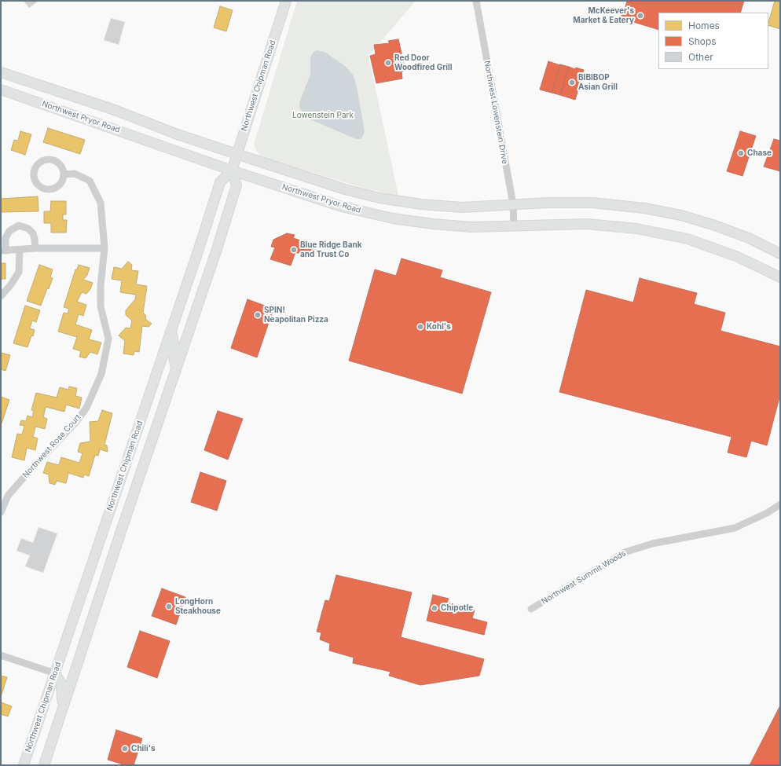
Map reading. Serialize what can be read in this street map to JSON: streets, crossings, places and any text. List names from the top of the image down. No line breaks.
{"streets":{"main road":["Northwest Chipman Road","Northwest Pryor Road"],"street":["Northwest Lowenstein Drive","Northwest Rose Court","Northwest Summit Woods"]},"crossings":[["Northwest Chipman Road","Northwest Pryor Road"],["Northwest Lowenstein Drive","Northwest Pryor Road"]],"parks":["Lowenstein Park"],"places":["McKeever's Market & Eatery","Red Door Woodfired Grill","BIBIBOP Asian Grill","Chase","Blue Ridge Bank and Trust Co","SPIN! Neapolitan Pizza","Kohl's","LongHorn Steakhouse","Chipotle","Chili's"],"legend":["Homes","Shops","Other"]}
